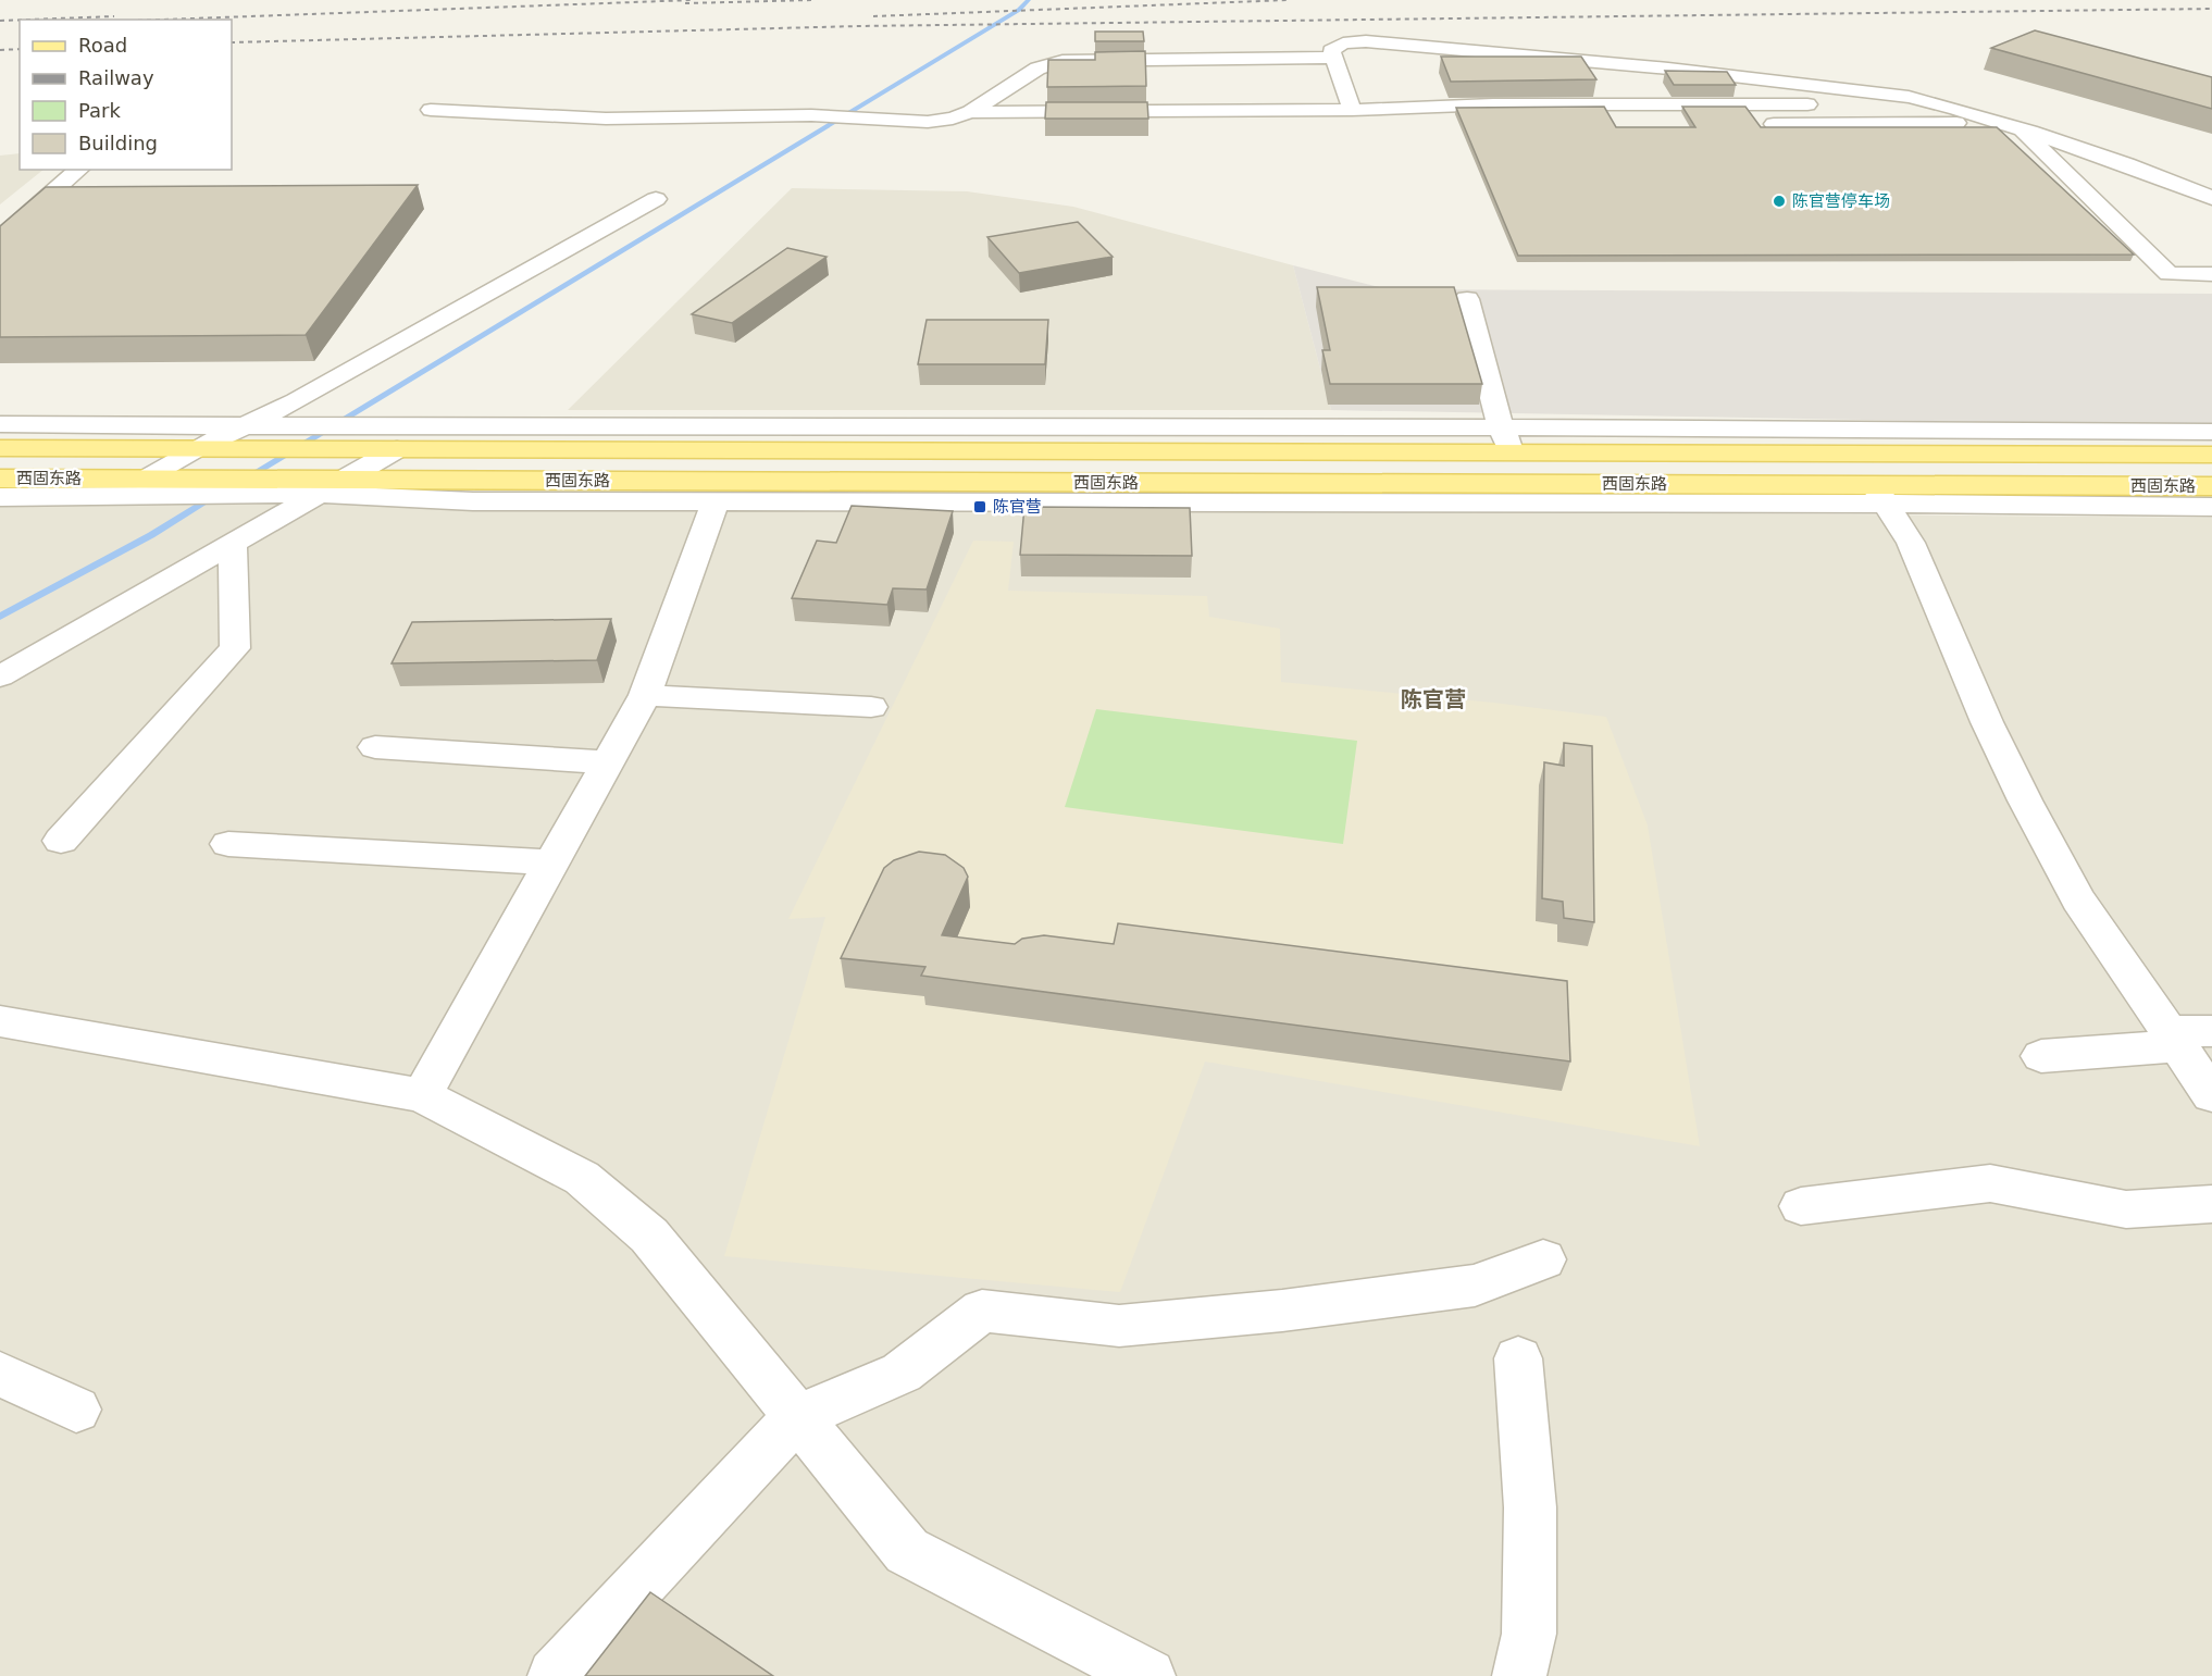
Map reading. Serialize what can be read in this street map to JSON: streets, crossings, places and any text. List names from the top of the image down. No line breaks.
{"streets":{"main road":["西固东路"]},"districts":["陈官营"],"places":{"other":["陈官营停车场"],"transit":["陈官营"]},"legend":["Road","Railway","Park","Building"]}
